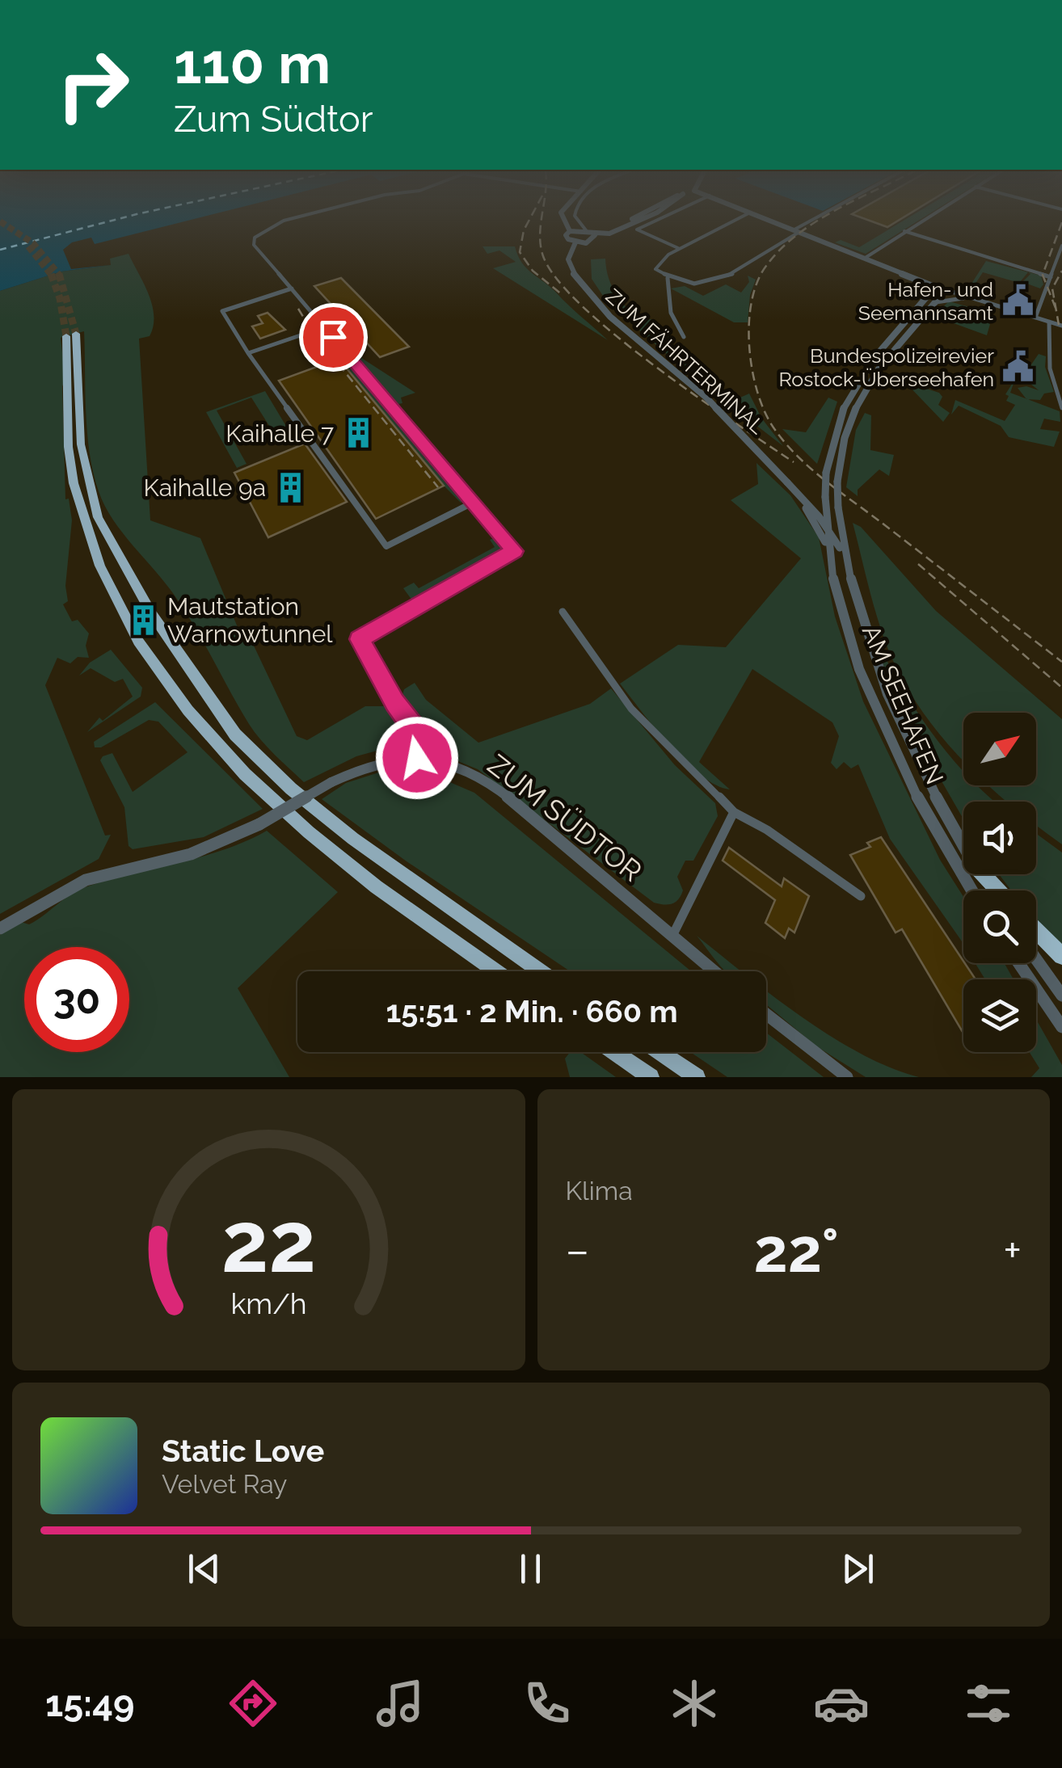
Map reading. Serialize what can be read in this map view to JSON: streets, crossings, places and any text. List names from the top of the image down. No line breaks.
{"streets":{"street":["ZUM FÄHRTERMINAL","AM SEEHAFEN","ZUM SÜDTOR"]},"crossings":[["ZUM FÄHRTERMINAL","AM SEEHAFEN"]],"places":{"public building":["Hafen- und Seemannsamt","Bundespolizeirevier Rostock-Überseehafen"],"building":["Kaihalle 7","Kaihalle 9a","Mautstation Warnowtunnel"]},"north":"top right","page":{"turn":["110 m","Zum Südtor"],"limit":"30","trip":"15:51 · 2 Min. · 660 m","tile":"Klima","heat":["−","22°","+"],"song":["Static Love","Velvet Ray"],"tabs":"15:49","gauge":["22","km/h"]}}
